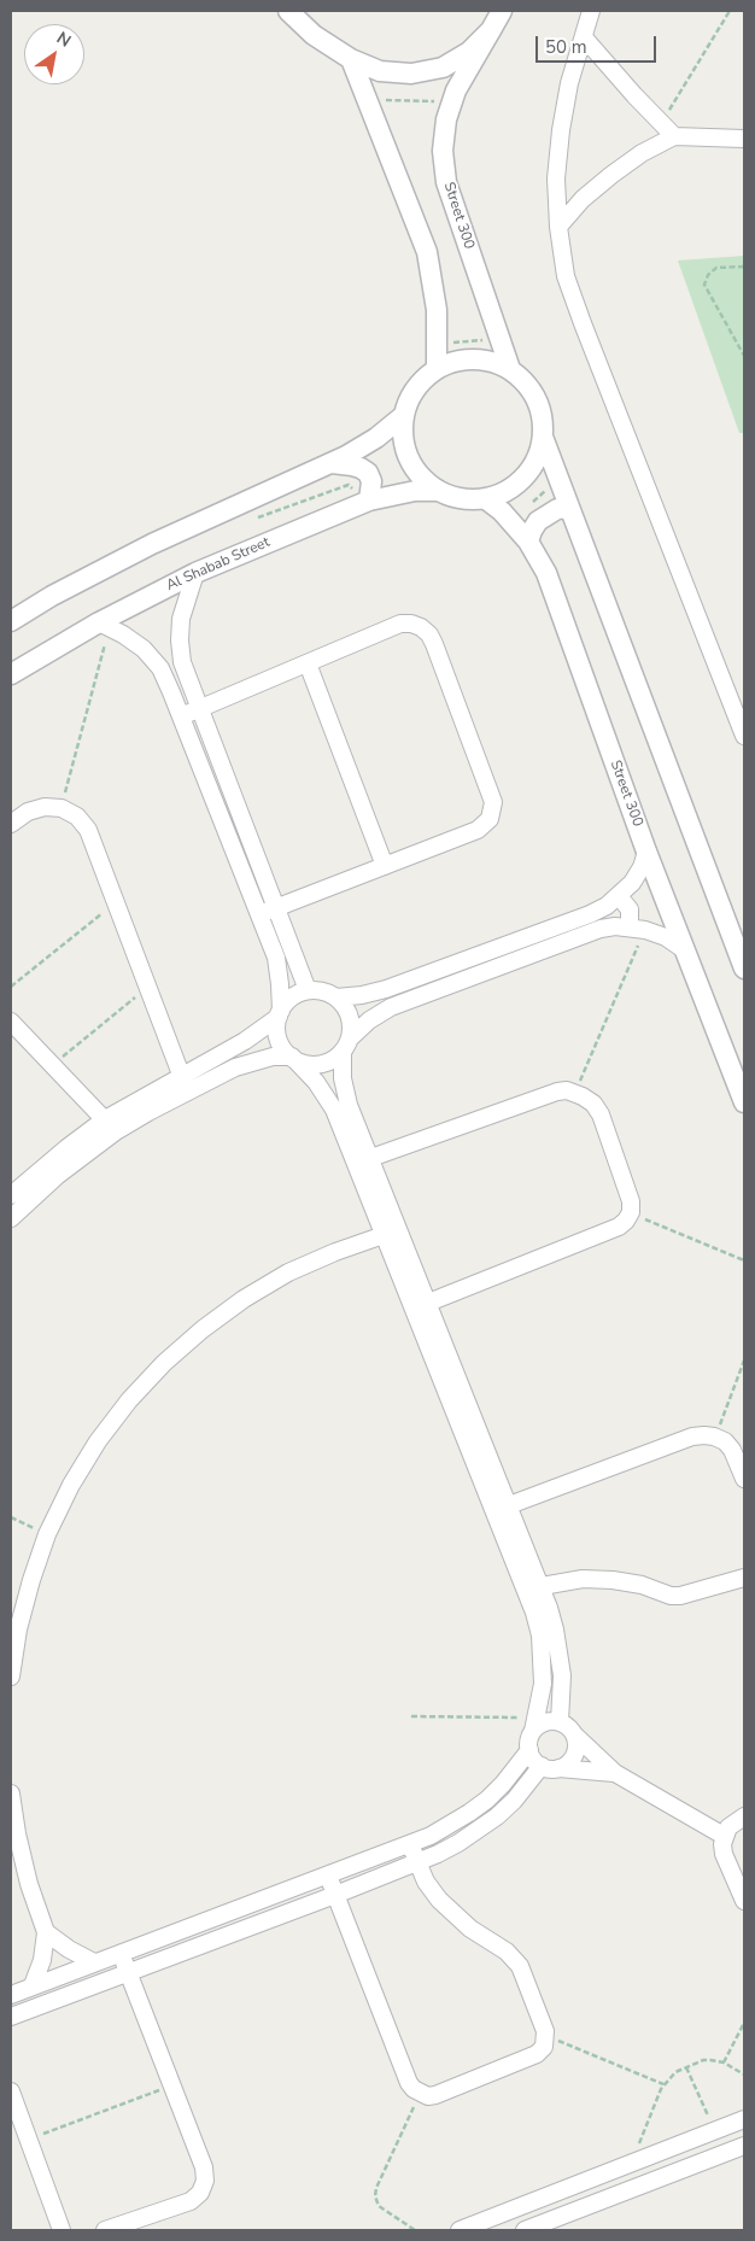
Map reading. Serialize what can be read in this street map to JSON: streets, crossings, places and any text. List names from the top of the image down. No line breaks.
{"streets":{"street":["Street 300","Al Shabab Street"]},"crossings":[["Street 300","Al Shabab Street"]],"scale_bar":"50 m","north":"top right"}
